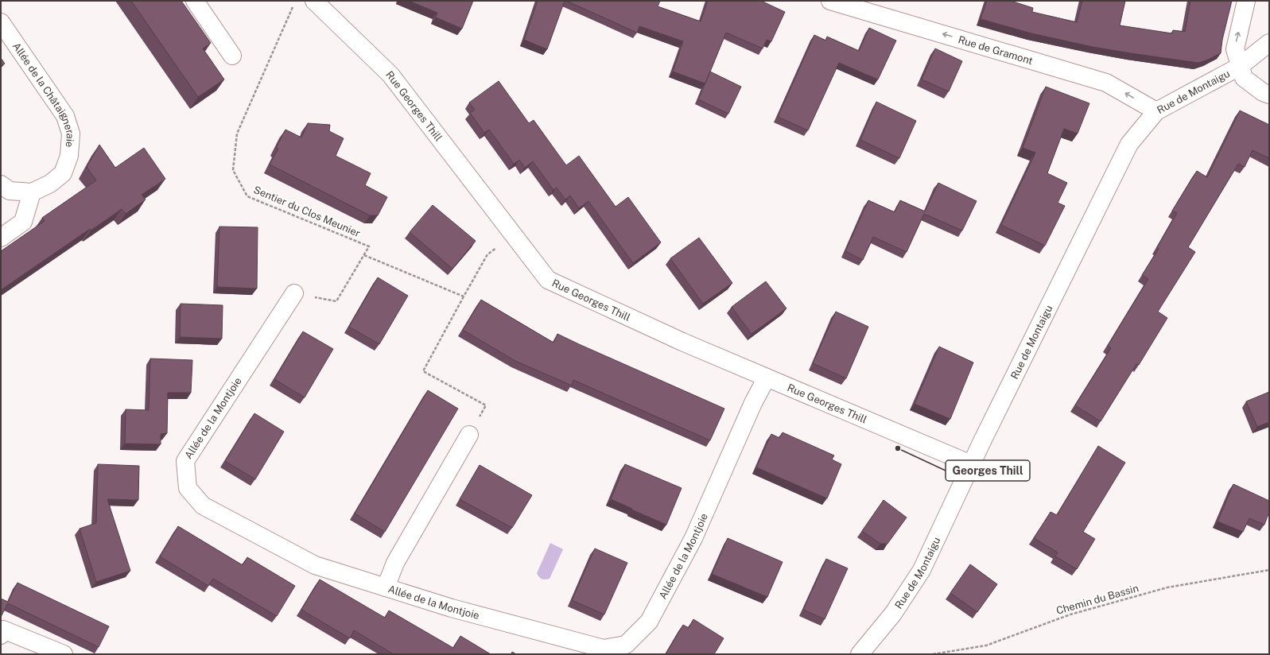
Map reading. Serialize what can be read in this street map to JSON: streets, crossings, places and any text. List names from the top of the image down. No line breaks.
{"streets":{"street":["Rue de Gramont","Rue de Montaigu","Allée de la Châtaigneraie","Rue Georges Thill","Allée de la Montjoie"],"path":["Sentier du Clos Meunier","Chemin du Bassin"]},"crossings":[["Rue de Gramont","Rue de Montaigu"],["Rue de Montaigu","Rue Georges Thill"],["Rue Georges Thill","Allée de la Montjoie"]],"one_way":["Rue de Gramont"],"places":["Georges Thill"]}
